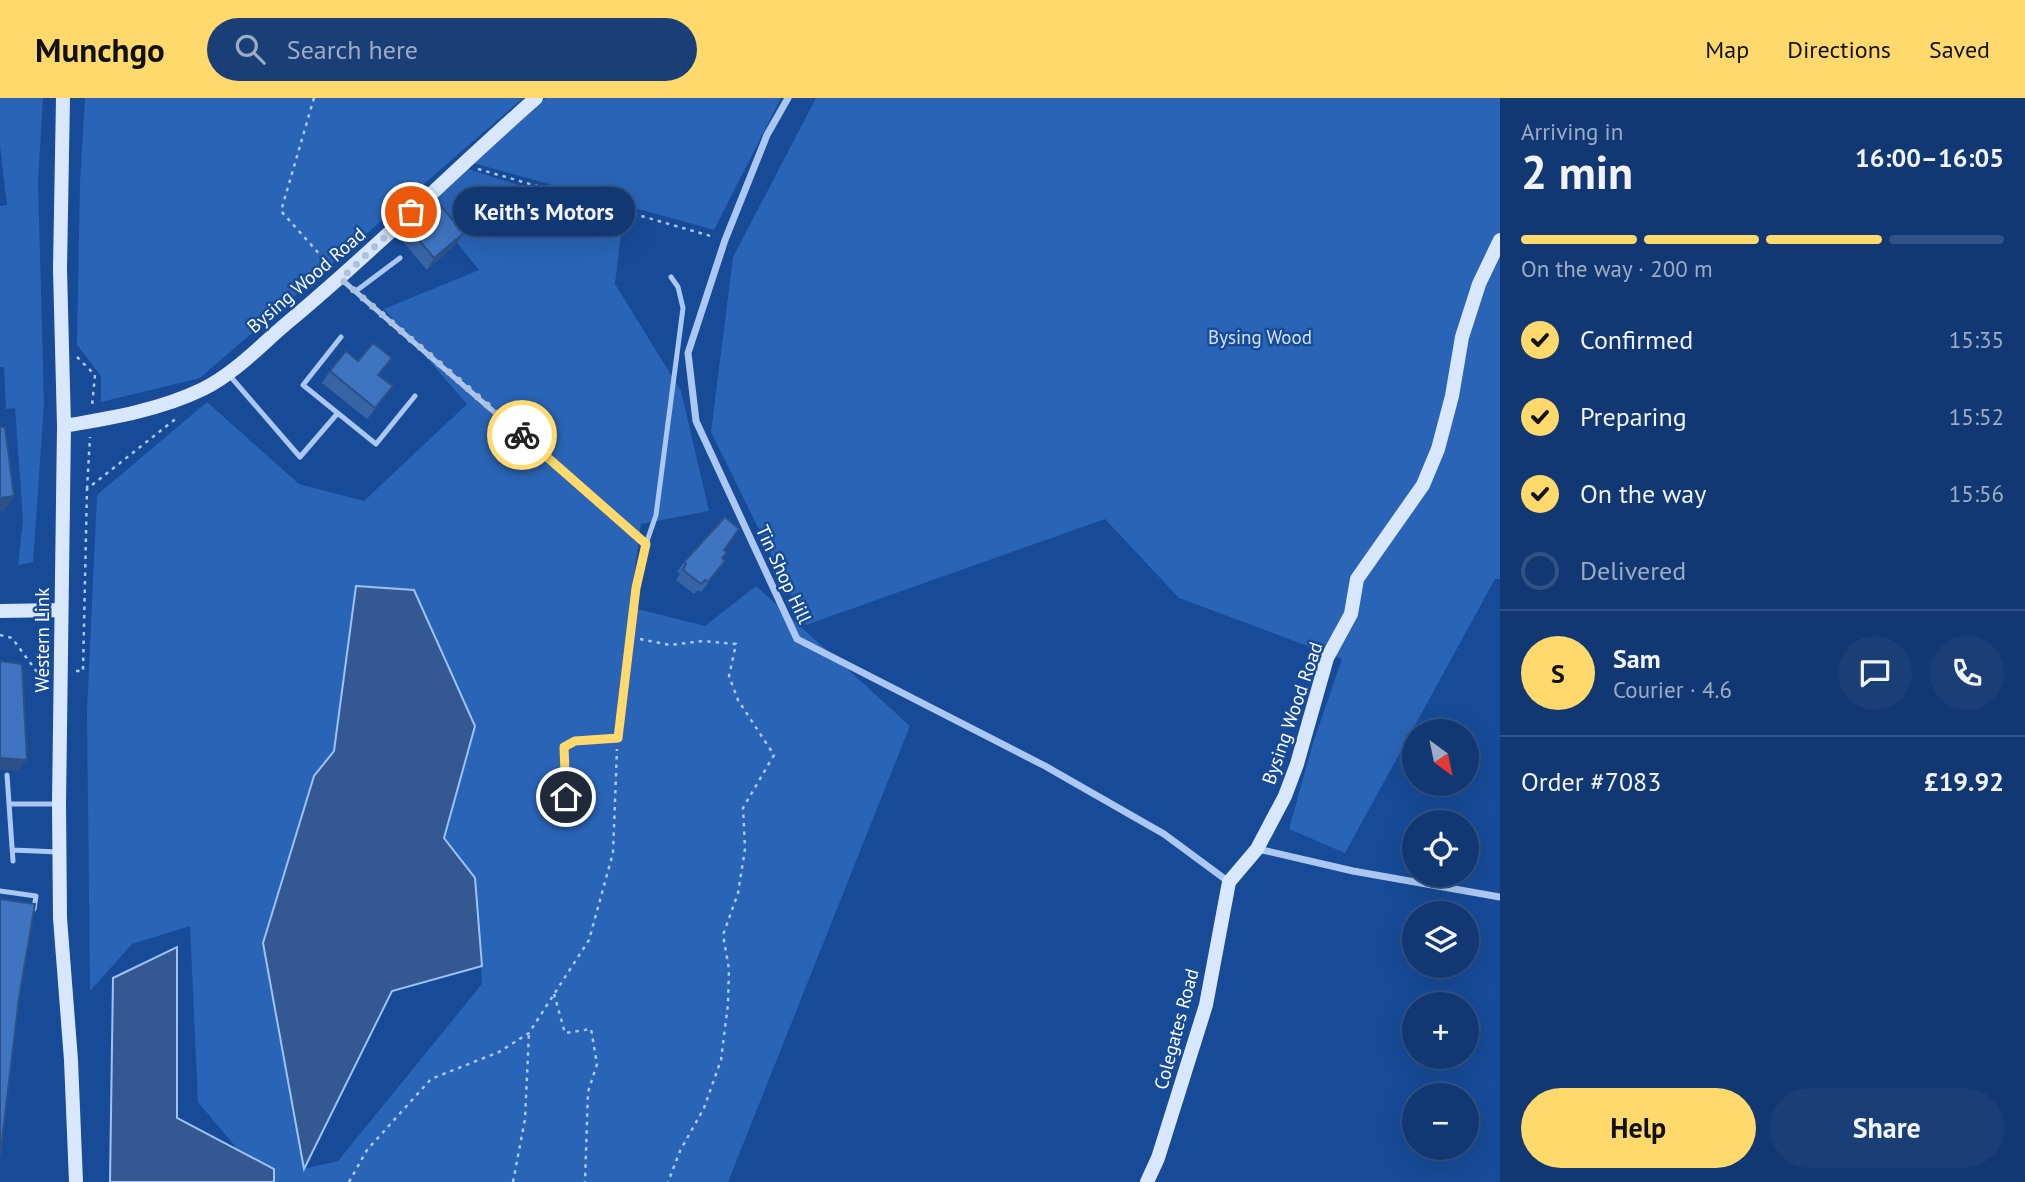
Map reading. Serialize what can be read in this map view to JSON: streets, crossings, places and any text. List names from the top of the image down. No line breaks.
{"streets":{"street":["Bysing Wood Road","Tin Shop Hill","Western Link","Colegates Road"]},"crossings":[["Bysing Wood Road","Tin Shop Hill"],["Bysing Wood Road","Western Link"],["Bysing Wood Road","Colegates Road"],["Tin Shop Hill","Colegates Road"]],"parks":["Bysing Wood"],"places":["Keith's Motors"],"north":"bottom right","page":{"header":"Munchgo","search":"Search here","nav":["Map","Directions","Saved"],"heading":["2 min","Arriving in","16:00–16:05"],"panel":["Sam","Courier · 4.6","Order #7083","£19.92"],"bubble":"Keith's Motors","bar":"On the way · 200 m","list":[["Confirmed","15:35"],["Preparing","15:52"],["On the way","15:56"],"Delivered"],"round":"S","map_buttons":["+","−"],"buttons":["Help","Share"]}}
